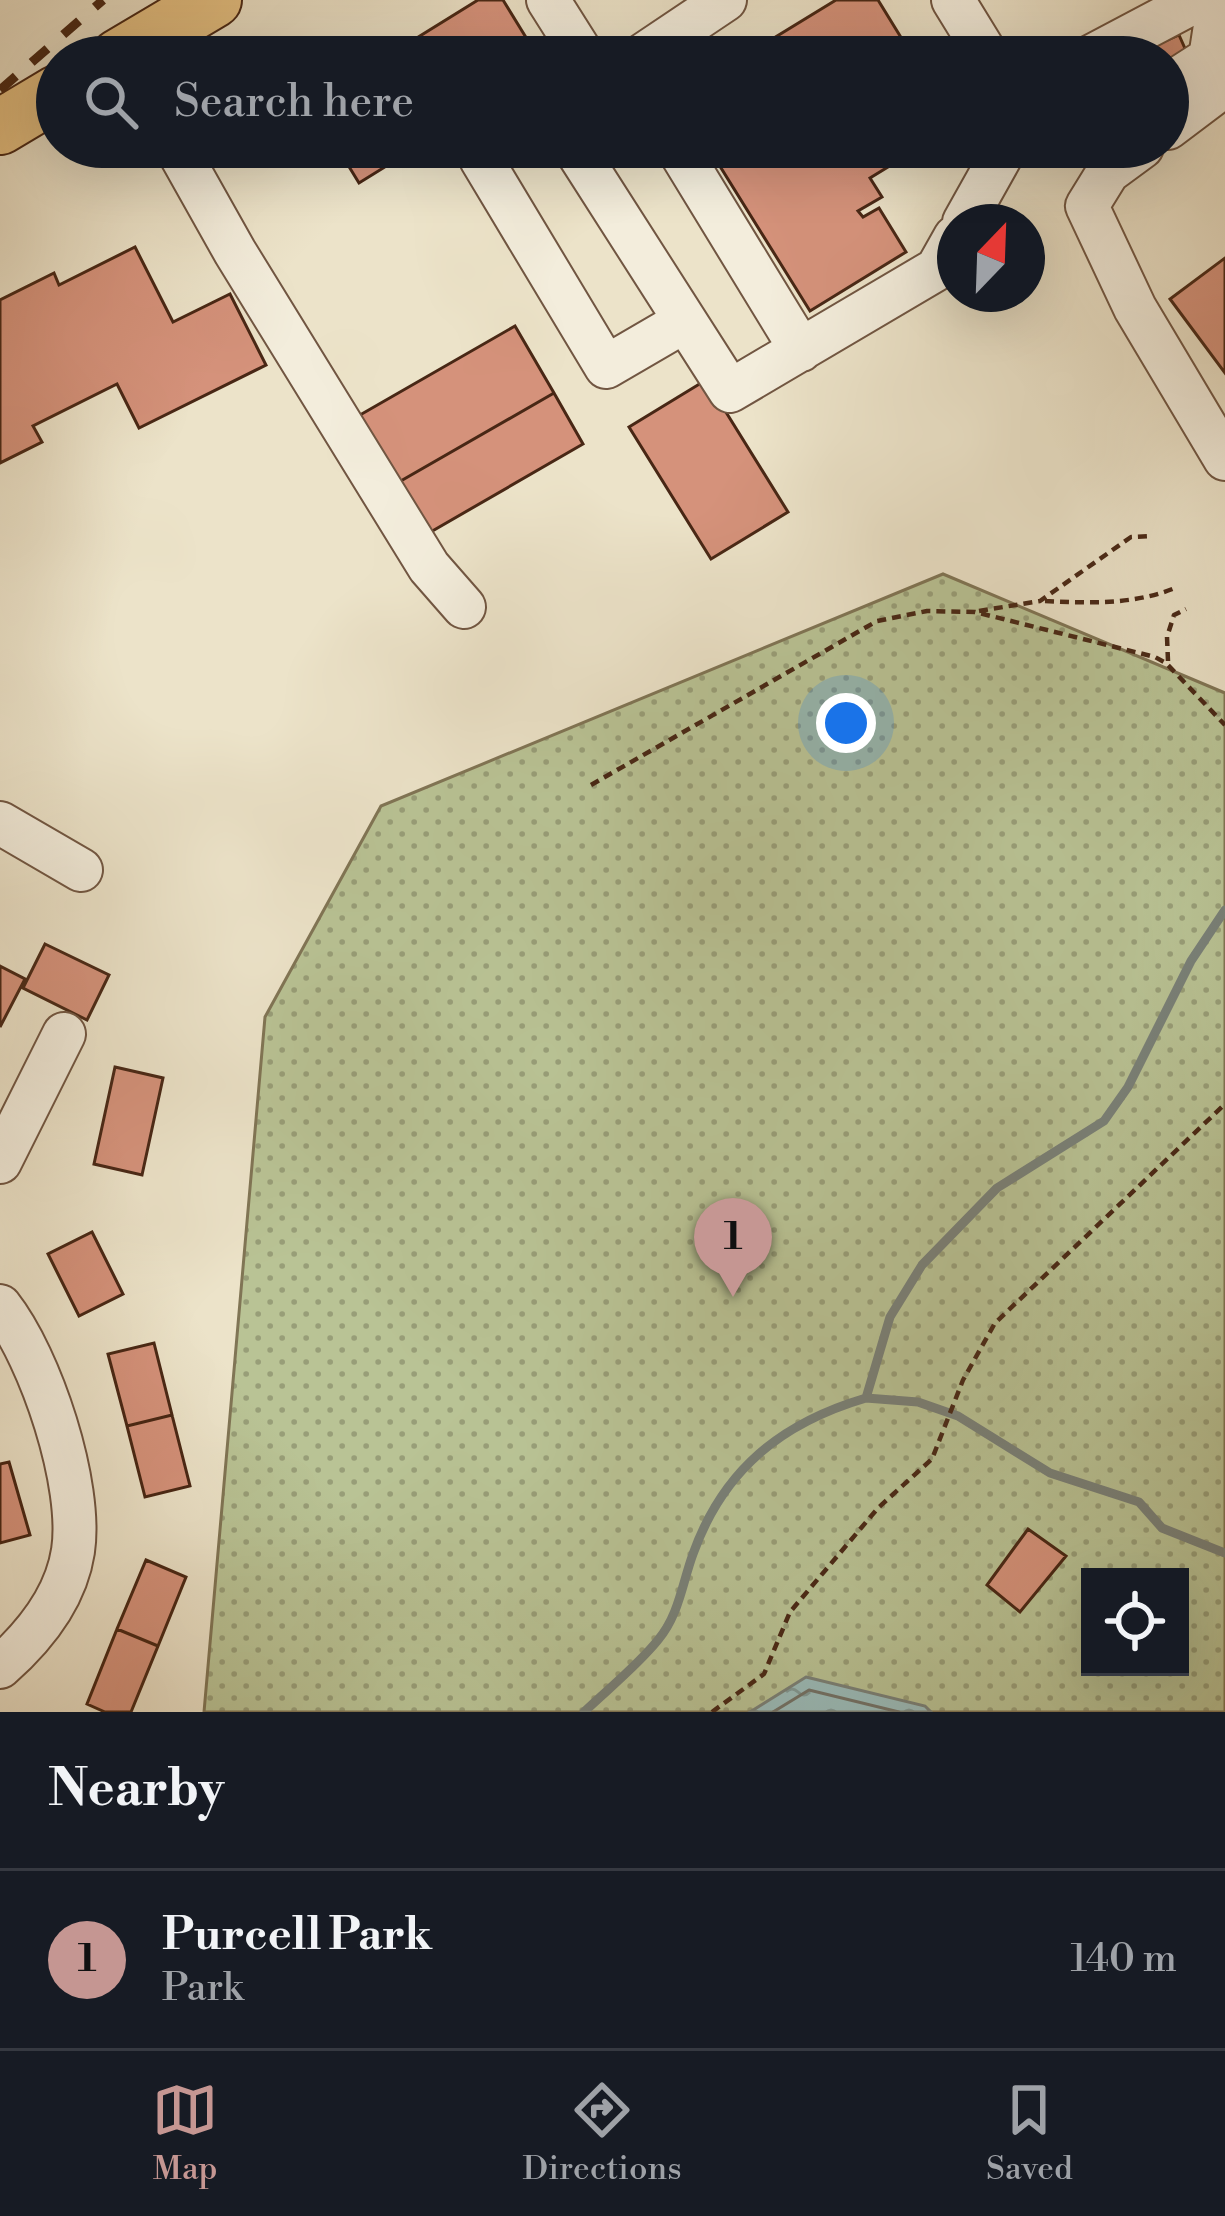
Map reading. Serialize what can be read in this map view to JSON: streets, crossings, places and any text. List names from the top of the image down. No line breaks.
{"north":"top right","page":{"search":"Search here","pins":"1","heading":"Nearby","list":[{"mark":"1","name":"Purcell Park","note":"Park","value":"140 m"}],"nav":["Map","Directions","Saved"]}}
